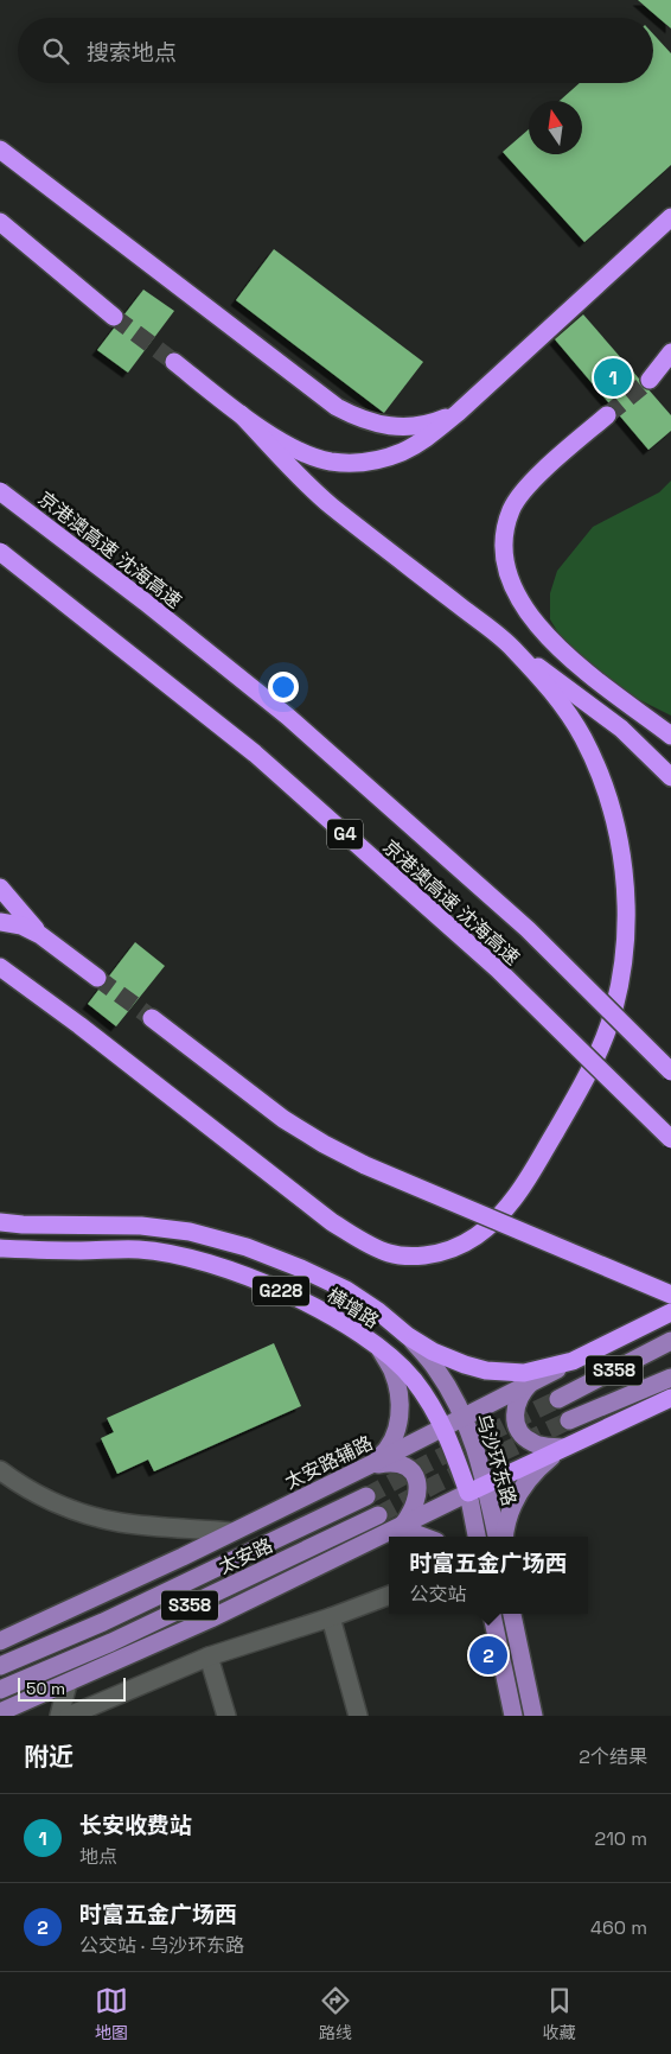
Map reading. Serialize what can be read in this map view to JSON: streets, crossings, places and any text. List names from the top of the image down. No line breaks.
{"streets":{"highway":["京港澳高速 沈海高速","G4","G228","横增路","太安路辅路"],"main road":["S358","乌沙环东路","太安路"]},"crossings":[["G228","横增路"],["G228","乌沙环东路"],["G228","太安路辅路"],["横增路","乌沙环东路"],["横增路","太安路辅路"],["乌沙环东路","太安路辅路"]],"scale_bar":"50 m","north":"top","page":{"search":"搜索地点","pins":["1","2"],"popup":["时富五金广场西","公交站"],"scale":"50 m","heading":["附近","2个结果"],"list":[{"mark":"1","name":"长安收费站","note":"地点","value":"210 m"},{"mark":"2","name":"时富五金广场西","note":"公交站 · 乌沙环东路","value":"460 m"}],"nav":["地图","路线","收藏"]}}
